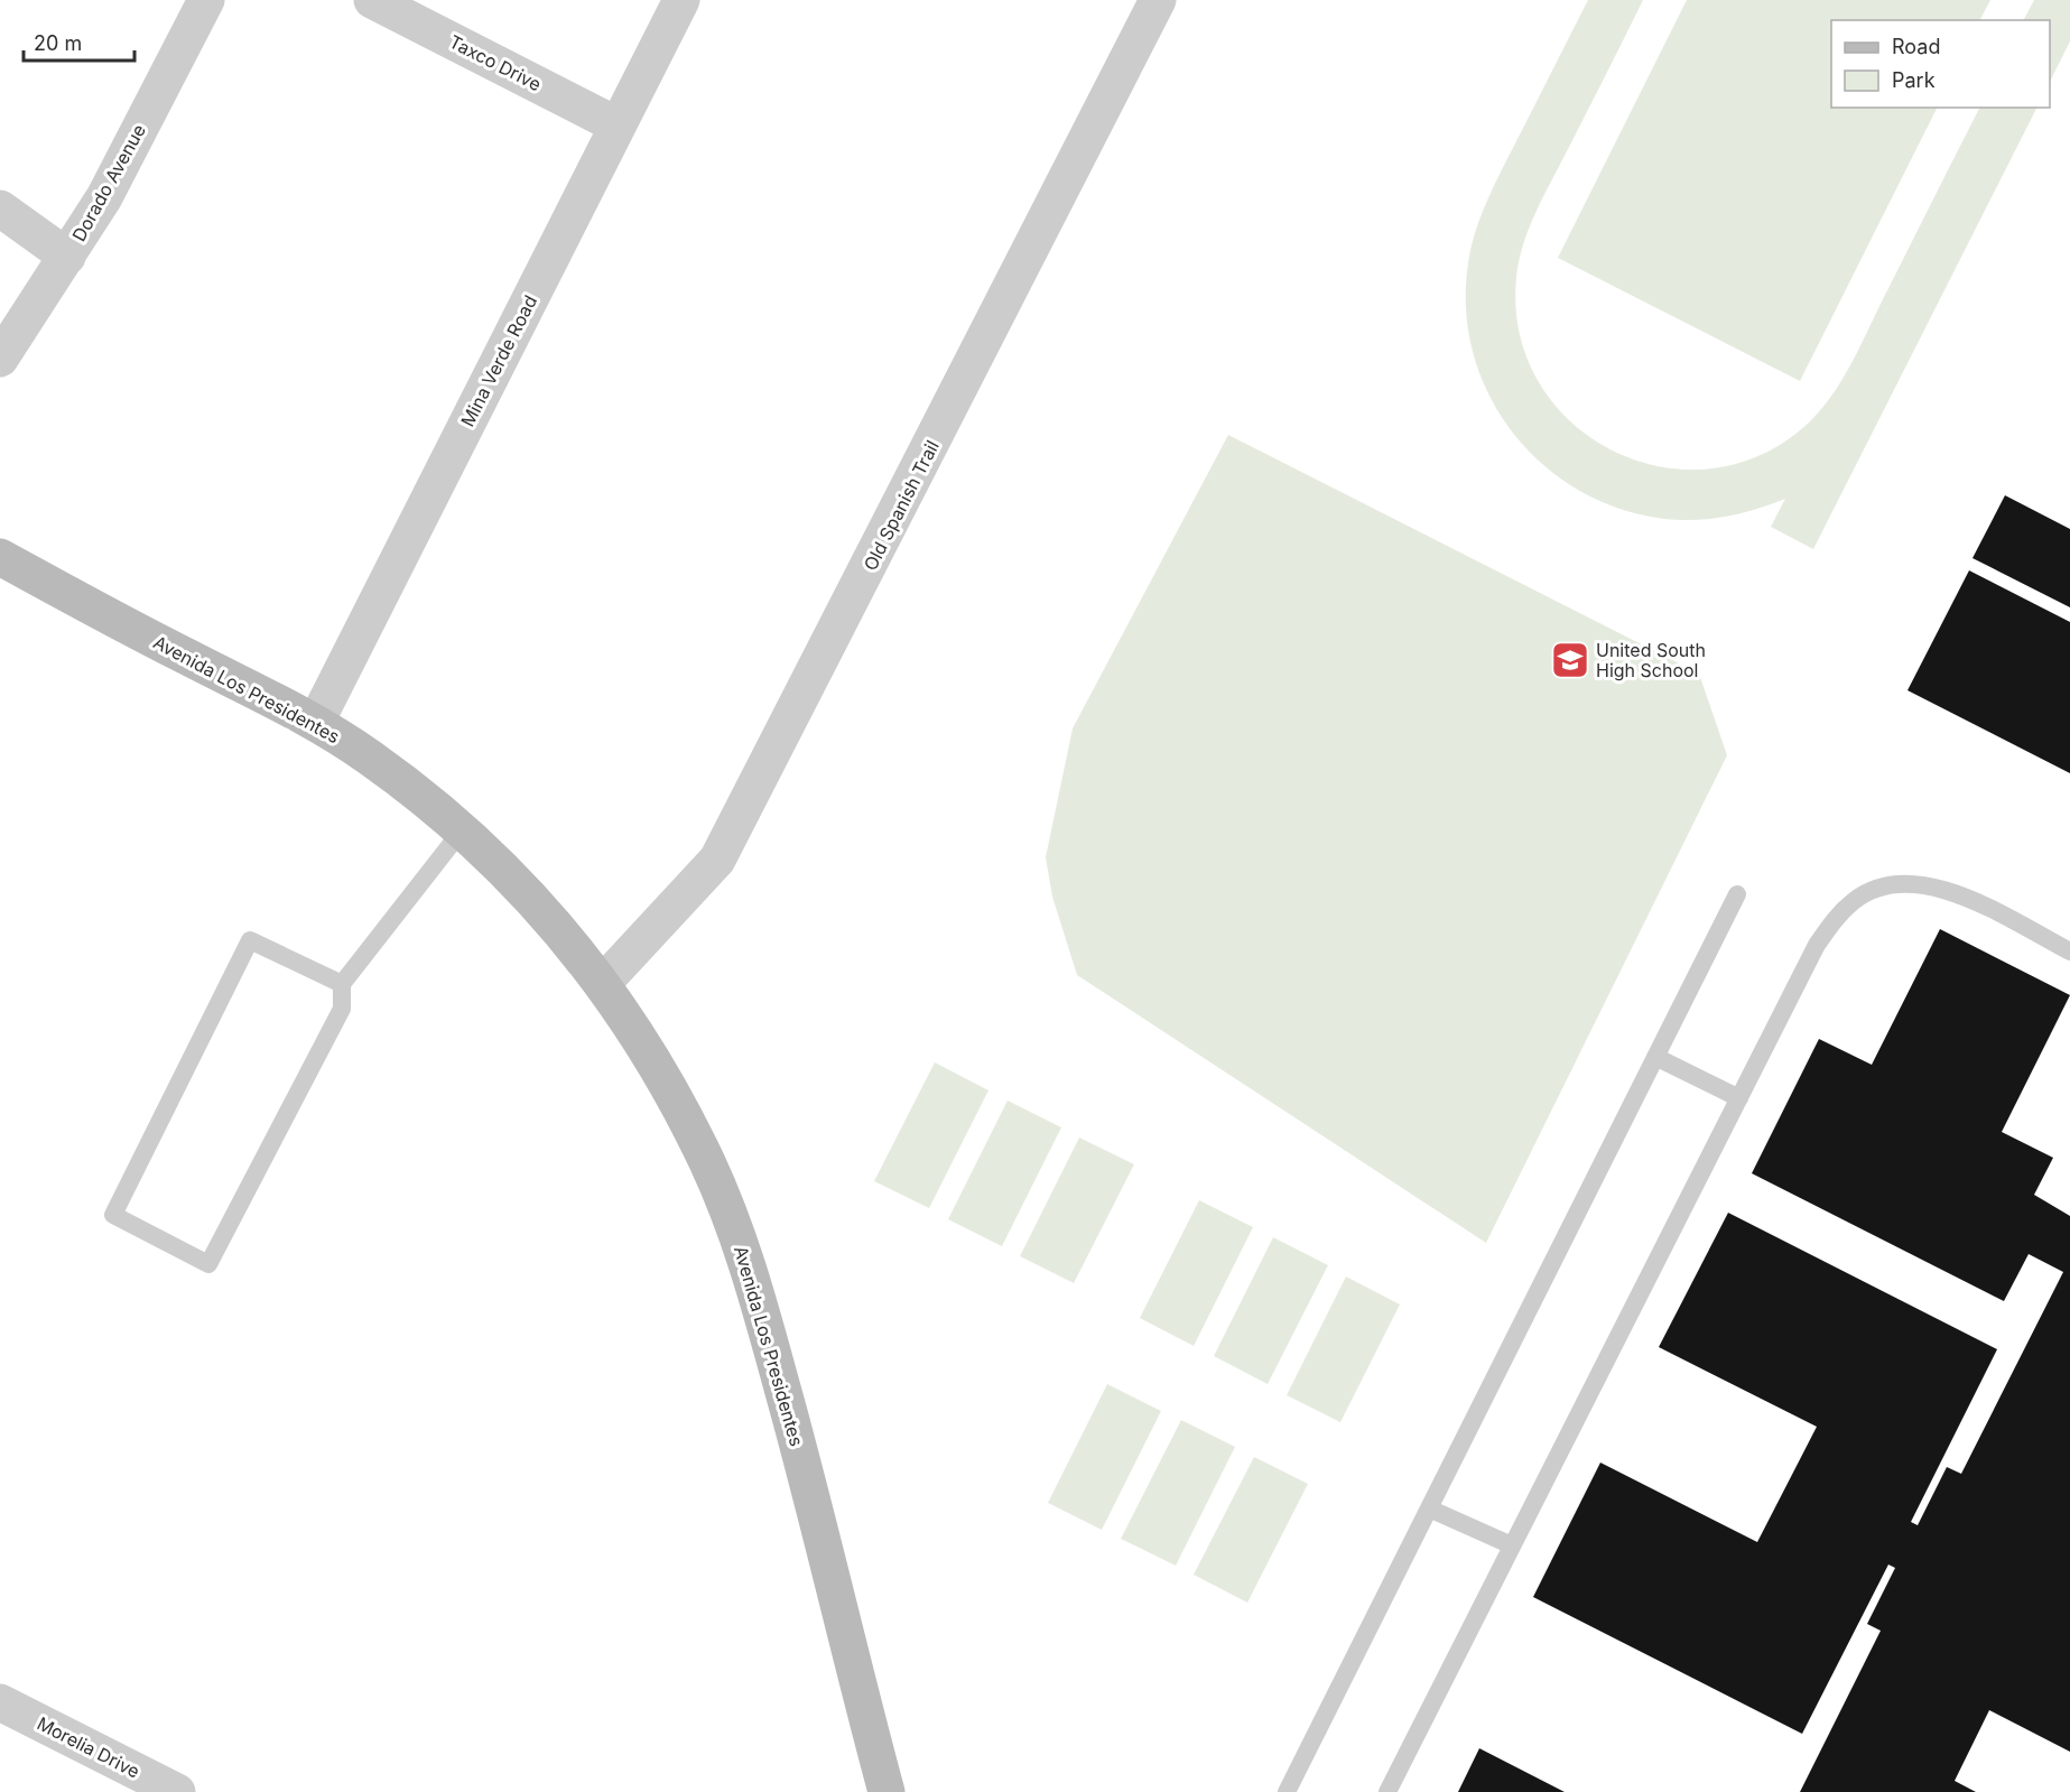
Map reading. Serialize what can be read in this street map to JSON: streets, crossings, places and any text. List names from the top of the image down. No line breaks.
{"streets":{"main road":["Avenida Los Presidentes"],"street":["Taxco Drive","Dorado Avenue","Mina Verde Road","Old Spanish Trail","Morelia Drive"]},"crossings":[["Taxco Drive","Mina Verde Road"],["Mina Verde Road","Avenida Los Presidentes"],["Old Spanish Trail","Avenida Los Presidentes"]],"places":{"school or university":["United South High School"]},"legend":["Road","Park"],"scale_bar":"20 m"}
